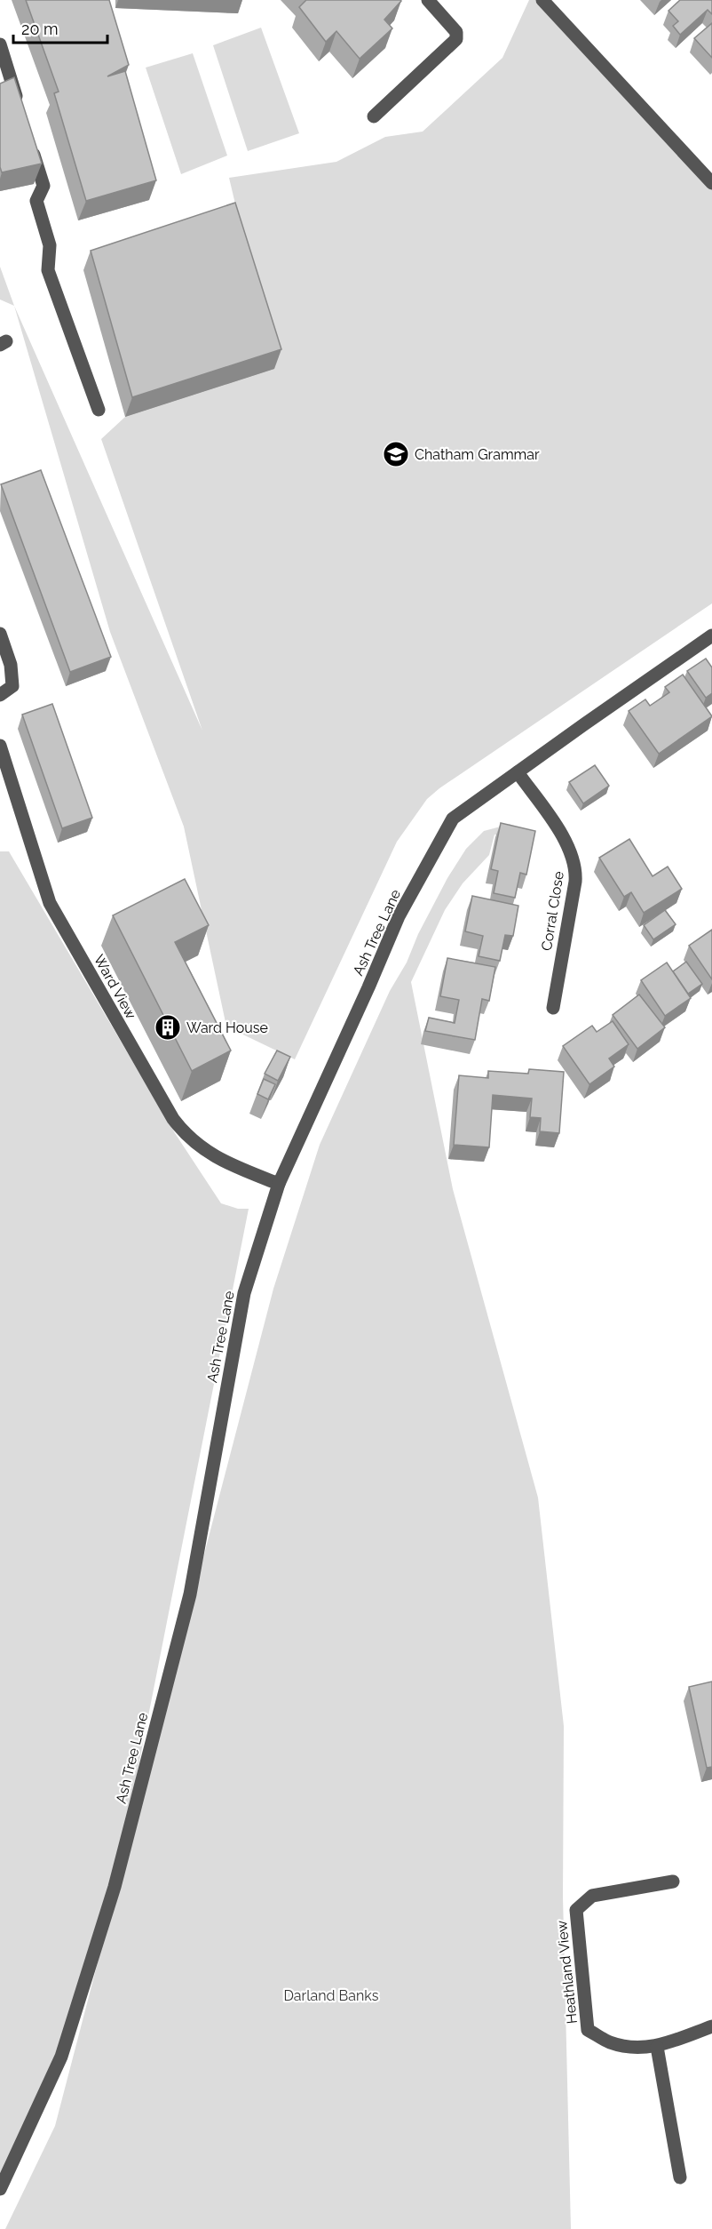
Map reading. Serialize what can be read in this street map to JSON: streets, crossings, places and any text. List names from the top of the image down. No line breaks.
{"streets":{"street":["Corral Close","Ash Tree Lane","Ward View","Heathland View"]},"crossings":[["Corral Close","Ash Tree Lane"],["Ash Tree Lane","Ward View"]],"parks":["Darland Banks"],"places":{"school or university":["Chatham Grammar"],"building":["Ward House"]},"scale_bar":"20 m"}
